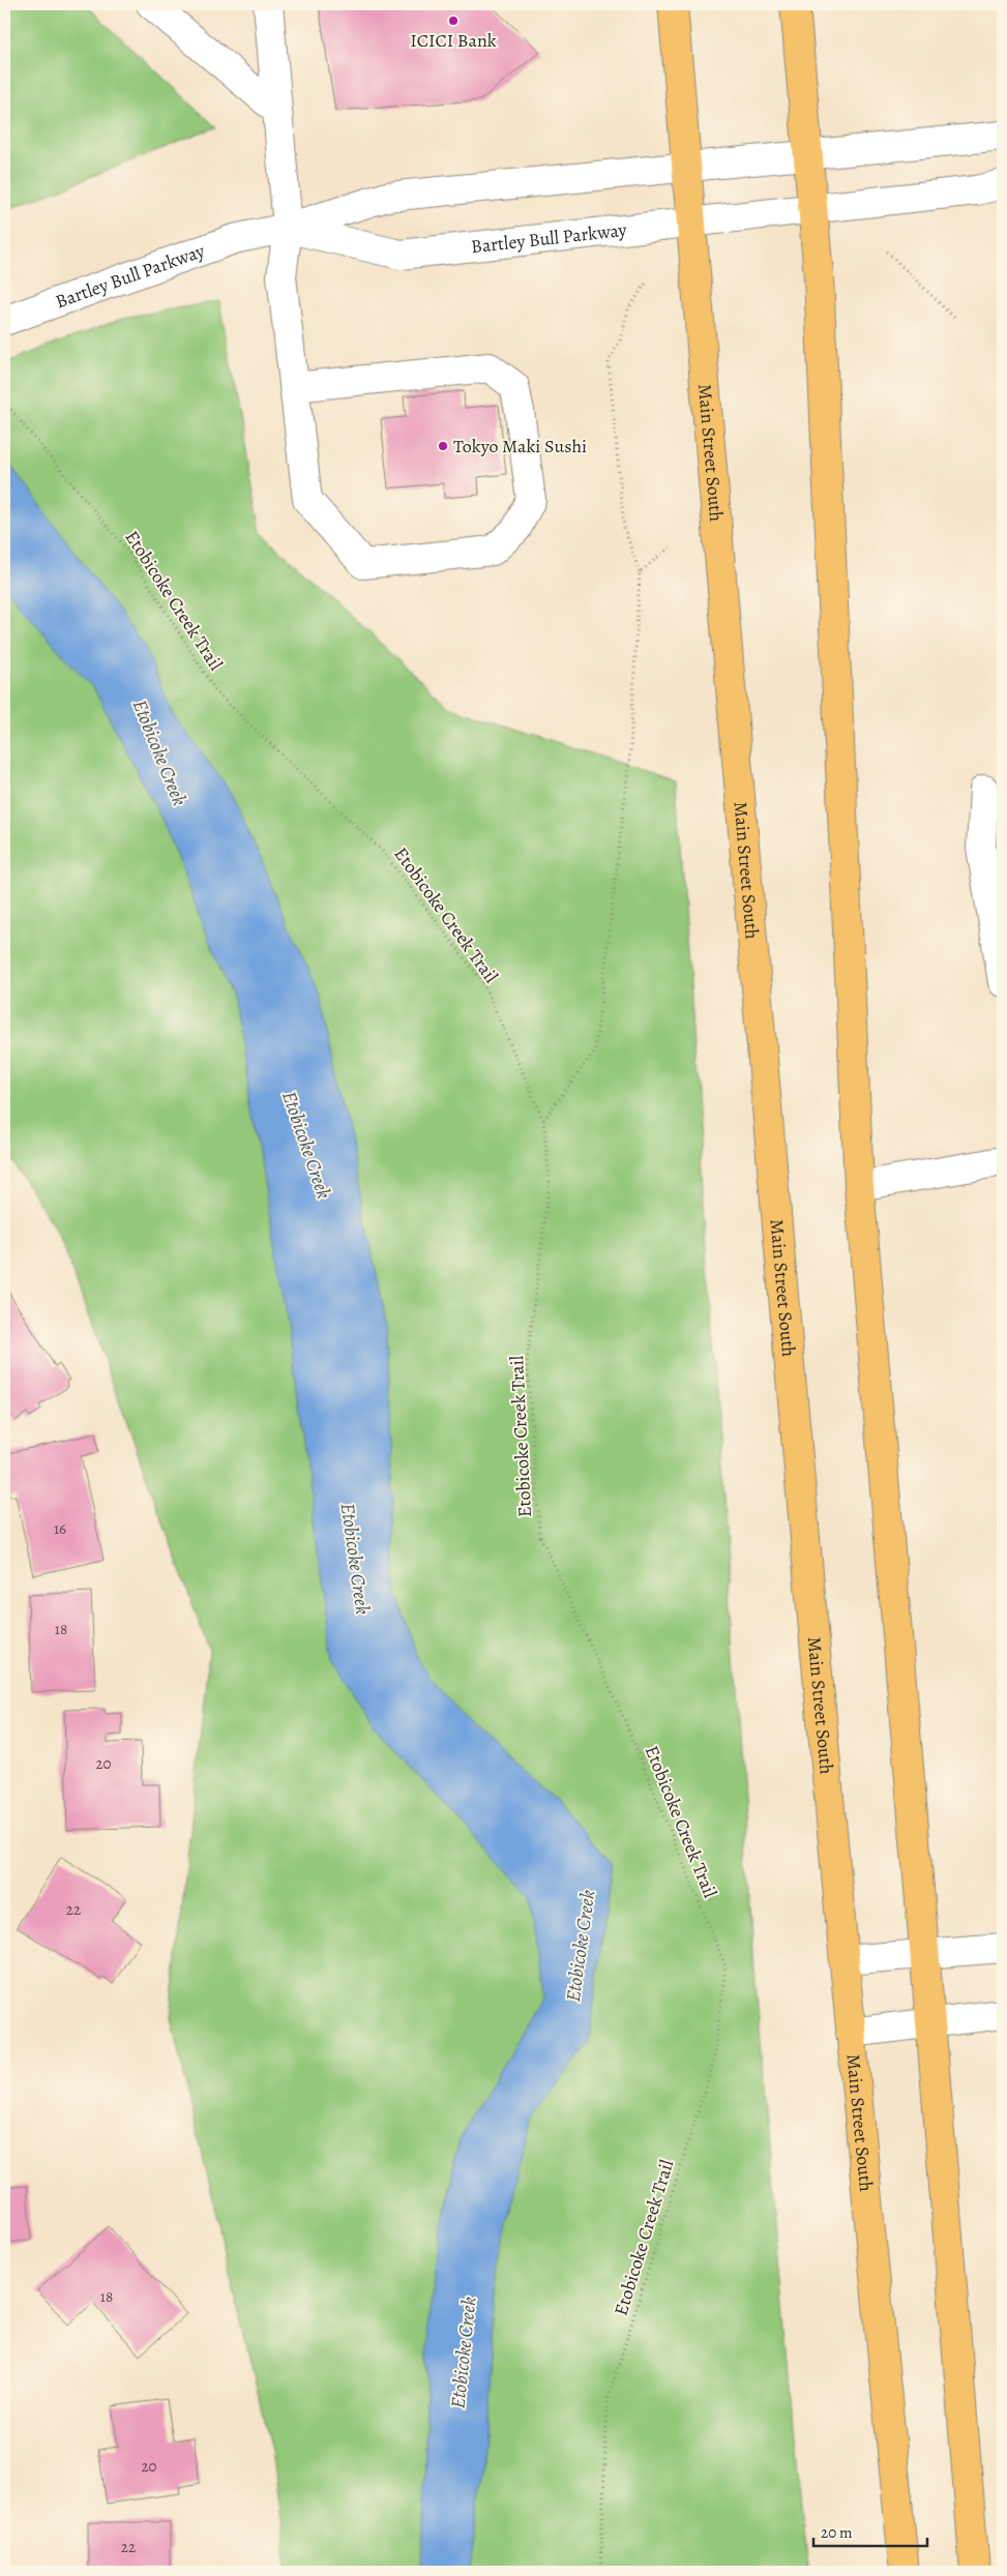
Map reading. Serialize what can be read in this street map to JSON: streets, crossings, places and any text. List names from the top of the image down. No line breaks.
{"streets":{"main road":["Main Street South"],"street":["Bartley Bull Parkway"],"path":["Etobicoke Creek Trail"]},"crossings":[["Bartley Bull Parkway","Main Street South"]],"water":["Etobicoke Creek"],"places":["ICICI Bank","Tokyo Maki Sushi"],"house_numbers":["16","18","20","22","18","20","22"],"scale_bar":"20 m"}
